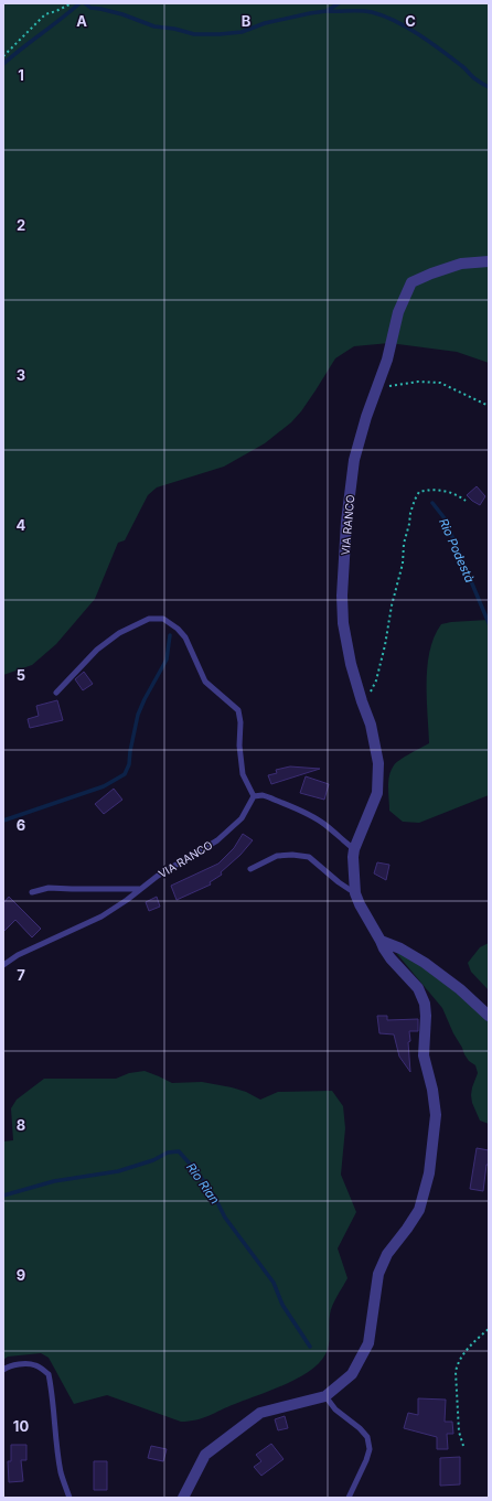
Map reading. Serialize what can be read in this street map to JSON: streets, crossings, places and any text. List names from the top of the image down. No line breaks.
{"streets":{"street":["VIA RANCO"]},"water":["Rio Podestà","Rio Rian"],"grid":{"columns":["A","B","C"],"rows":["1","2","3","4","5","6","7","8","9","10"]}}
